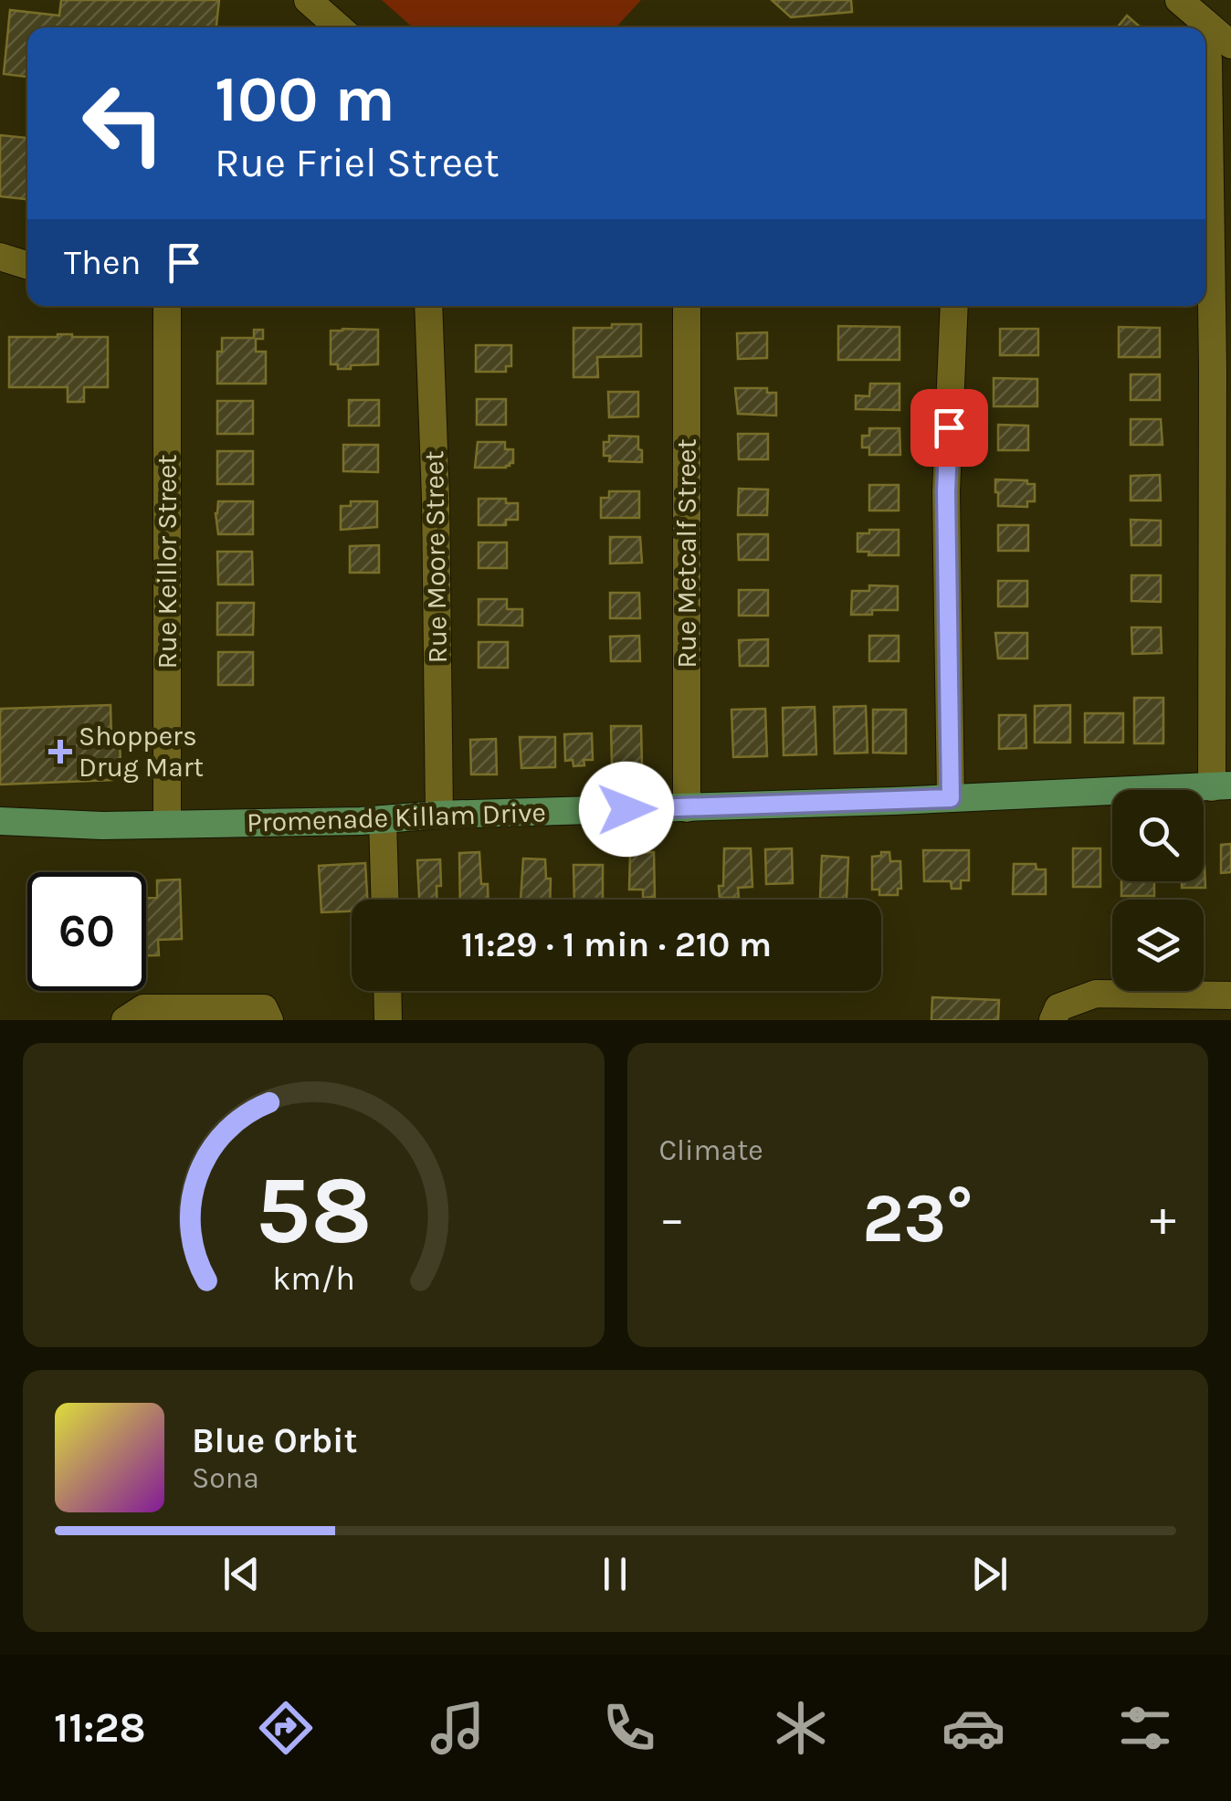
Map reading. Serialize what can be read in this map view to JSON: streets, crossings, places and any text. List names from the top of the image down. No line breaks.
{"streets":{"main road":["Promenade Killam Drive"],"street":["Rue Metcalf Street","Rue Moore Street","Rue Keillor Street"]},"crossings":[["Rue Metcalf Street","Promenade Killam Drive"],["Rue Moore Street","Promenade Killam Drive"],["Rue Keillor Street","Promenade Killam Drive"]],"places":{"health":["Shoppers Drug Mart"]},"page":{"turn":["100 m","Rue Friel Street"],"then":"Then","limit":"60","trip":"11:29 · 1 min · 210 m","tile":"Climate","heat":["−","23°","+"],"song":["Blue Orbit","Sona"],"tabs":"11:28","gauge":["58","km/h"]}}
